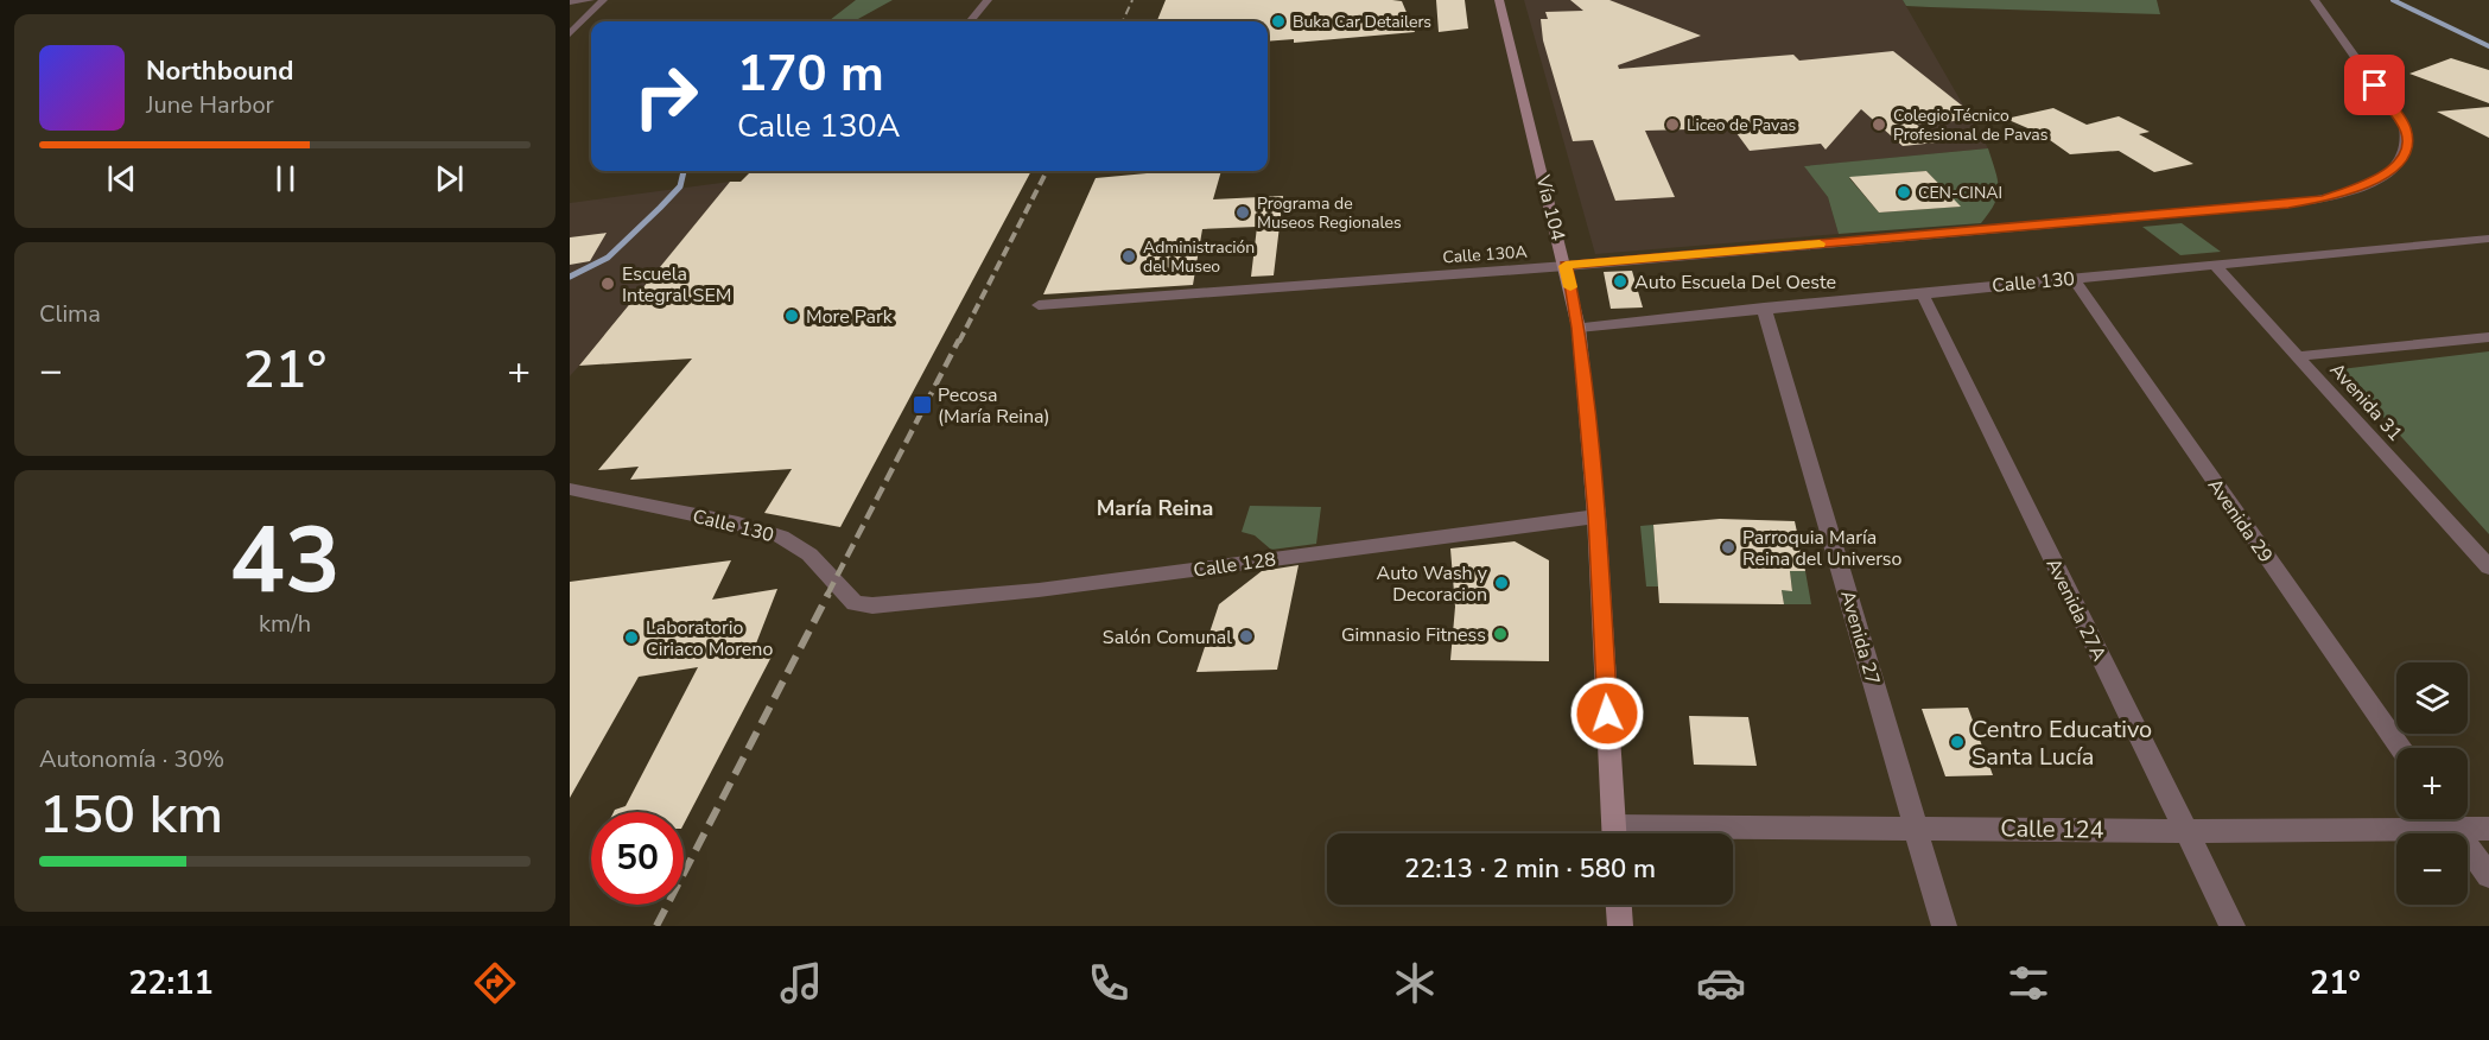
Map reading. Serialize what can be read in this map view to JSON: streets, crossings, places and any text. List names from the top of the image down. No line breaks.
{"streets":{"main road":["Vía 104"],"street":["Calle 130A","Calle 130","Avenida 31","Avenida 29","Calle 128","Avenida 27A","Avenida 27","Calle 124"]},"crossings":[["Vía 104","Calle 130A"],["Vía 104","Calle 130"],["Vía 104","Calle 128"],["Calle 130","Avenida 31"],["Calle 130","Avenida 29"],["Calle 130","Calle 128"],["Calle 130","Avenida 27A"],["Calle 130","Avenida 27"],["Avenida 27A","Calle 124"],["Avenida 27","Calle 124"]],"districts":["María Reina"],"places":{"other":["Buka Car Detailers","Liceo de Pavas","Colegio Técnico Profesional de Pavas","CEN-CINAI","Programa de Museos Regionales","Administración del Museo","Auto Escuela Del Oeste","Escuela Integral SEM","More Park","Parroquia María Reina del Universo","Auto Wash y Decoracion","Gimnasio Fitness","Salón Comunal","Laboratorio Ciriaco Moreno","Centro Educativo Santa Lucía"],"transit":["Pecosa (María Reina)"]},"page":{"turn":["170 m","Calle 130A"],"song":["Northbound","June Harbor"],"tile":["Clima",["43","km/h"],["Autonomía · 30%","150 km"]],"heat":["−","21°","+"],"map_buttons":["+","−"],"limit":"50","trip":"22:13 · 2 min · 580 m","tabs":["22:11","21°"]}}
